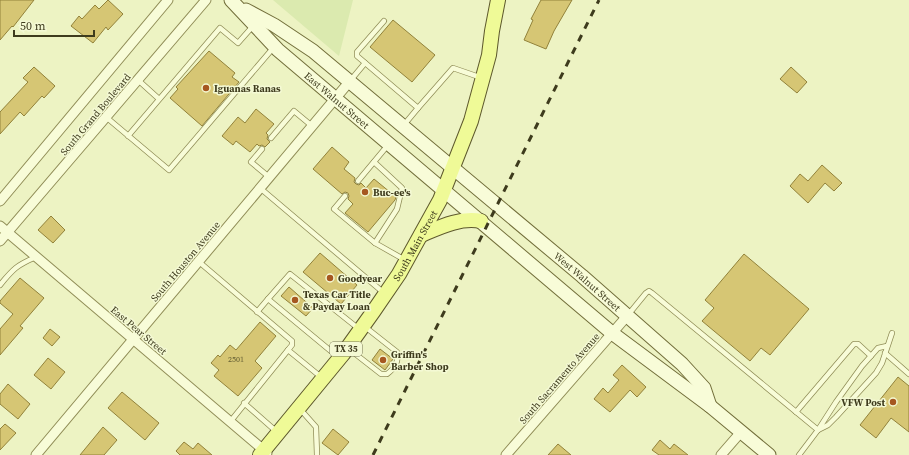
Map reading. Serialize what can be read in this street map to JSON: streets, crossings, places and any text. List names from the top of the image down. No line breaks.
{"streets":{"main road":["South Main Street","TX 35"],"street":["East Walnut Street","South Grand Boulevard","South Houston Avenue","West Walnut Street","East Pear Street","South Sacramento Avenue"]},"crossings":[["East Walnut Street","South Main Street"],["East Walnut Street","South Houston Avenue"],["East Walnut Street","West Walnut Street"],["South Grand Boulevard","East Pear Street"],["South Main Street","West Walnut Street"],["South Main Street","East Pear Street"],["South Houston Avenue","East Pear Street"],["West Walnut Street","South Sacramento Avenue"]],"places":["Iguanas Ranas","Buc-ee's","Goodyear","Texas Car Title & Payday Loan","Griffin's Barber Shop","VFW Post"],"house_numbers":["2501"],"scale_bar":"50 m"}
